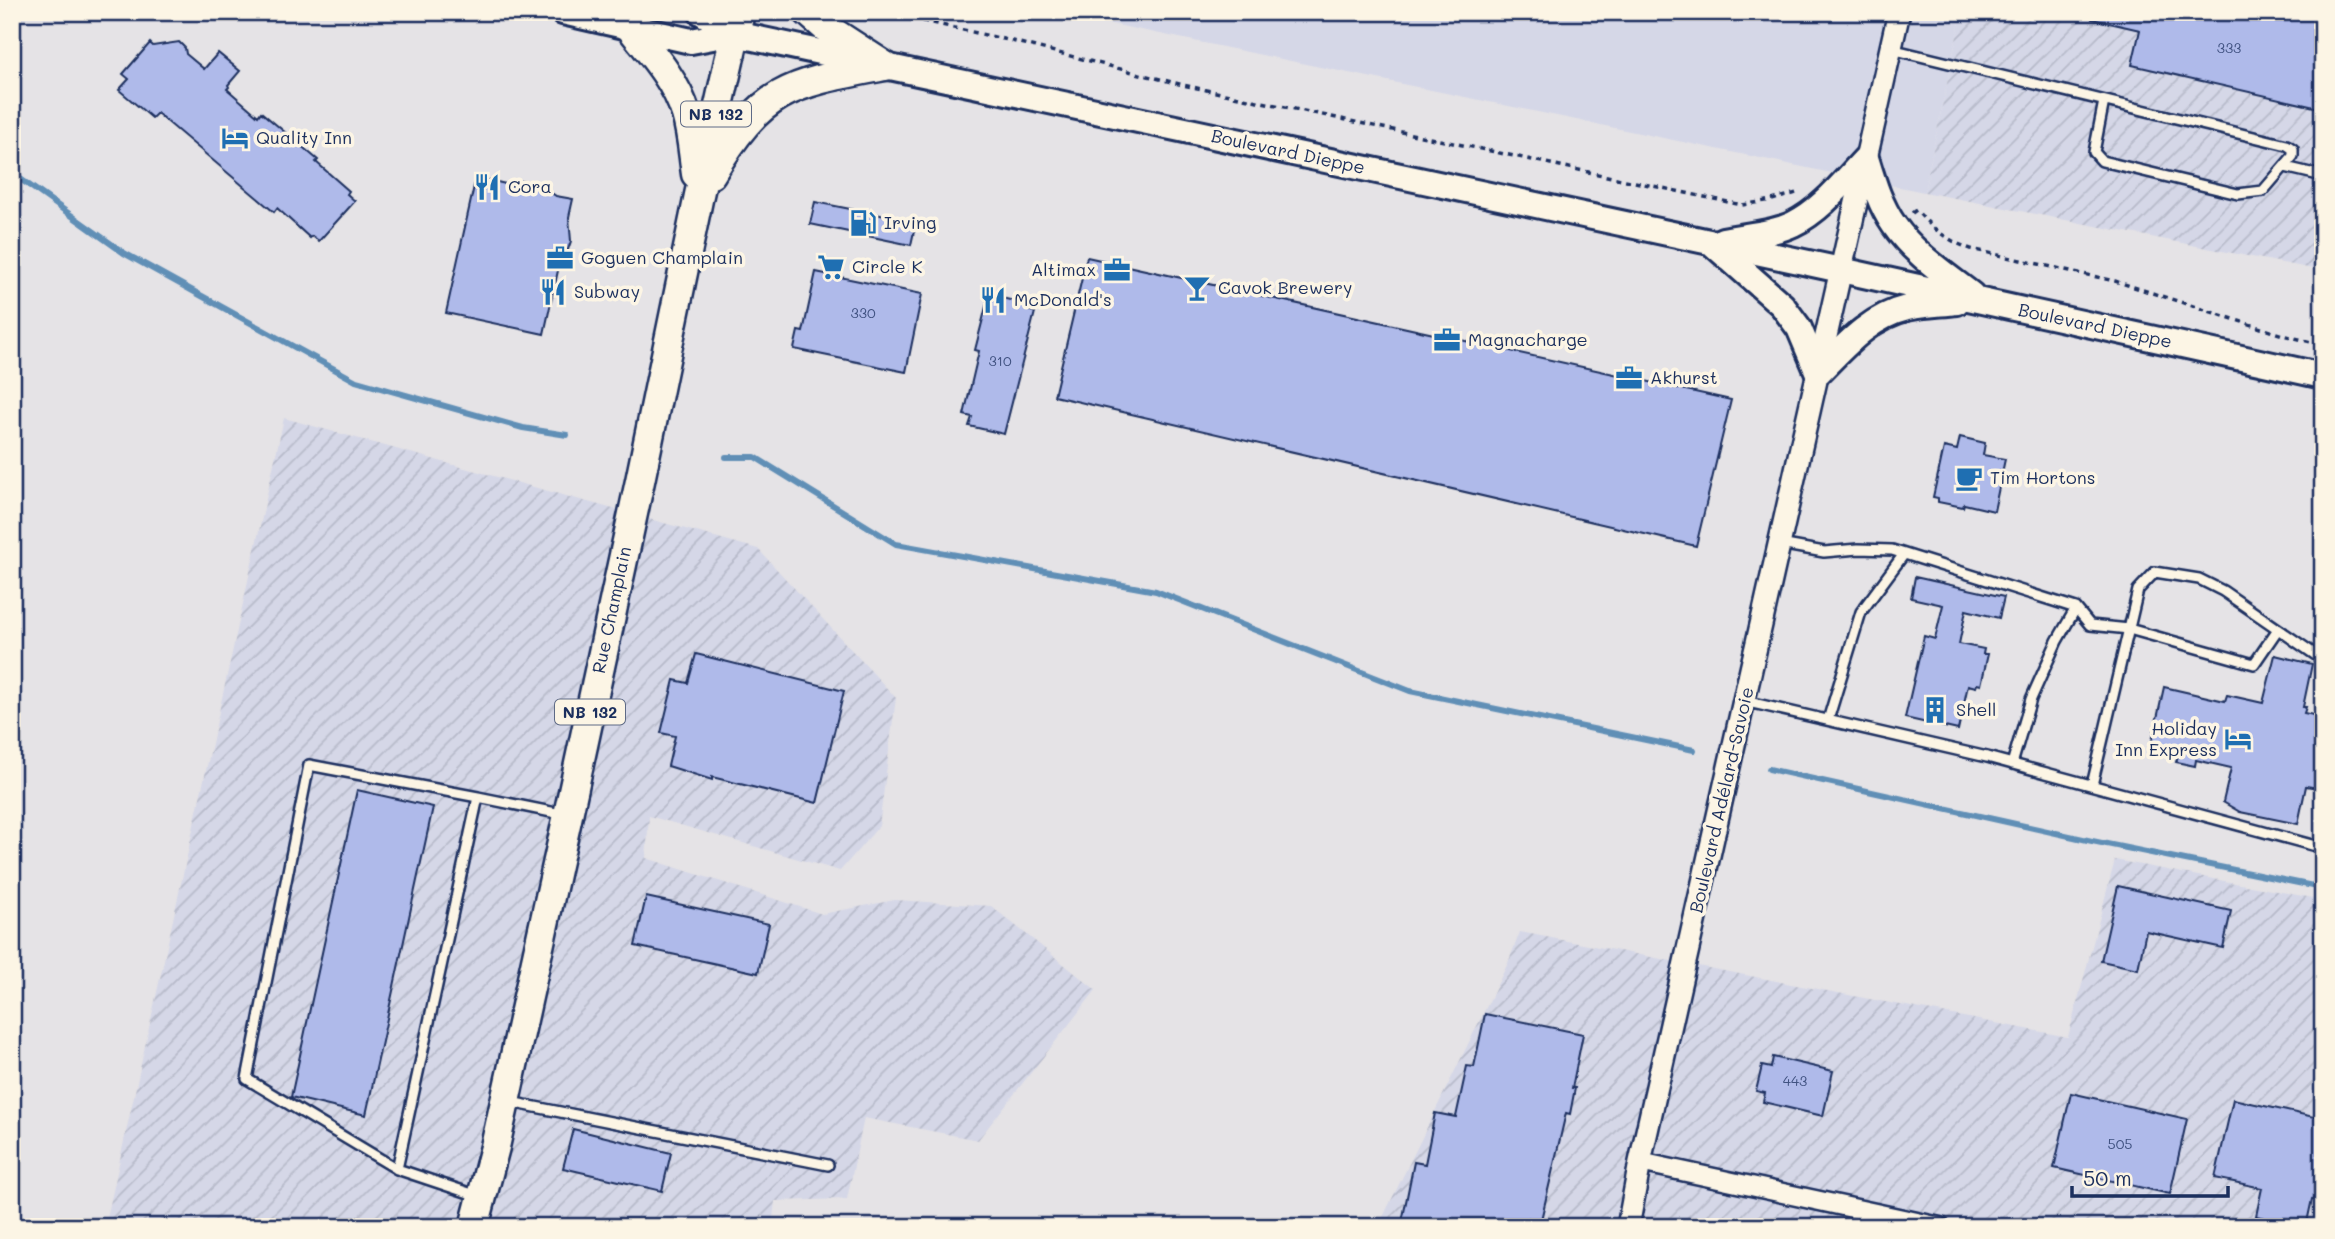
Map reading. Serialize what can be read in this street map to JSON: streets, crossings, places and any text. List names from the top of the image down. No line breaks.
{"streets":{"main road":["NB 132","Boulevard Dieppe","Rue Champlain"],"street":["Boulevard Adélard-Savoie"]},"crossings":[["Boulevard Dieppe","Rue Champlain"],["Boulevard Dieppe","Boulevard Adélard-Savoie"]],"places":{"hotel":["Quality Inn","Holiday Inn Express"],"restaurant":["Cora","Subway","McDonald's"],"fuel station":["Irving"],"office":["Goguen Champlain","Altimax","Magnacharge","Akhurst"],"supermarket":["Circle K"],"bar":["Cavok Brewery"],"cafe":["Tim Hortons"],"building":["Shell"]},"house_numbers":["333","330","310","443","505"],"scale_bar":"50 m"}
